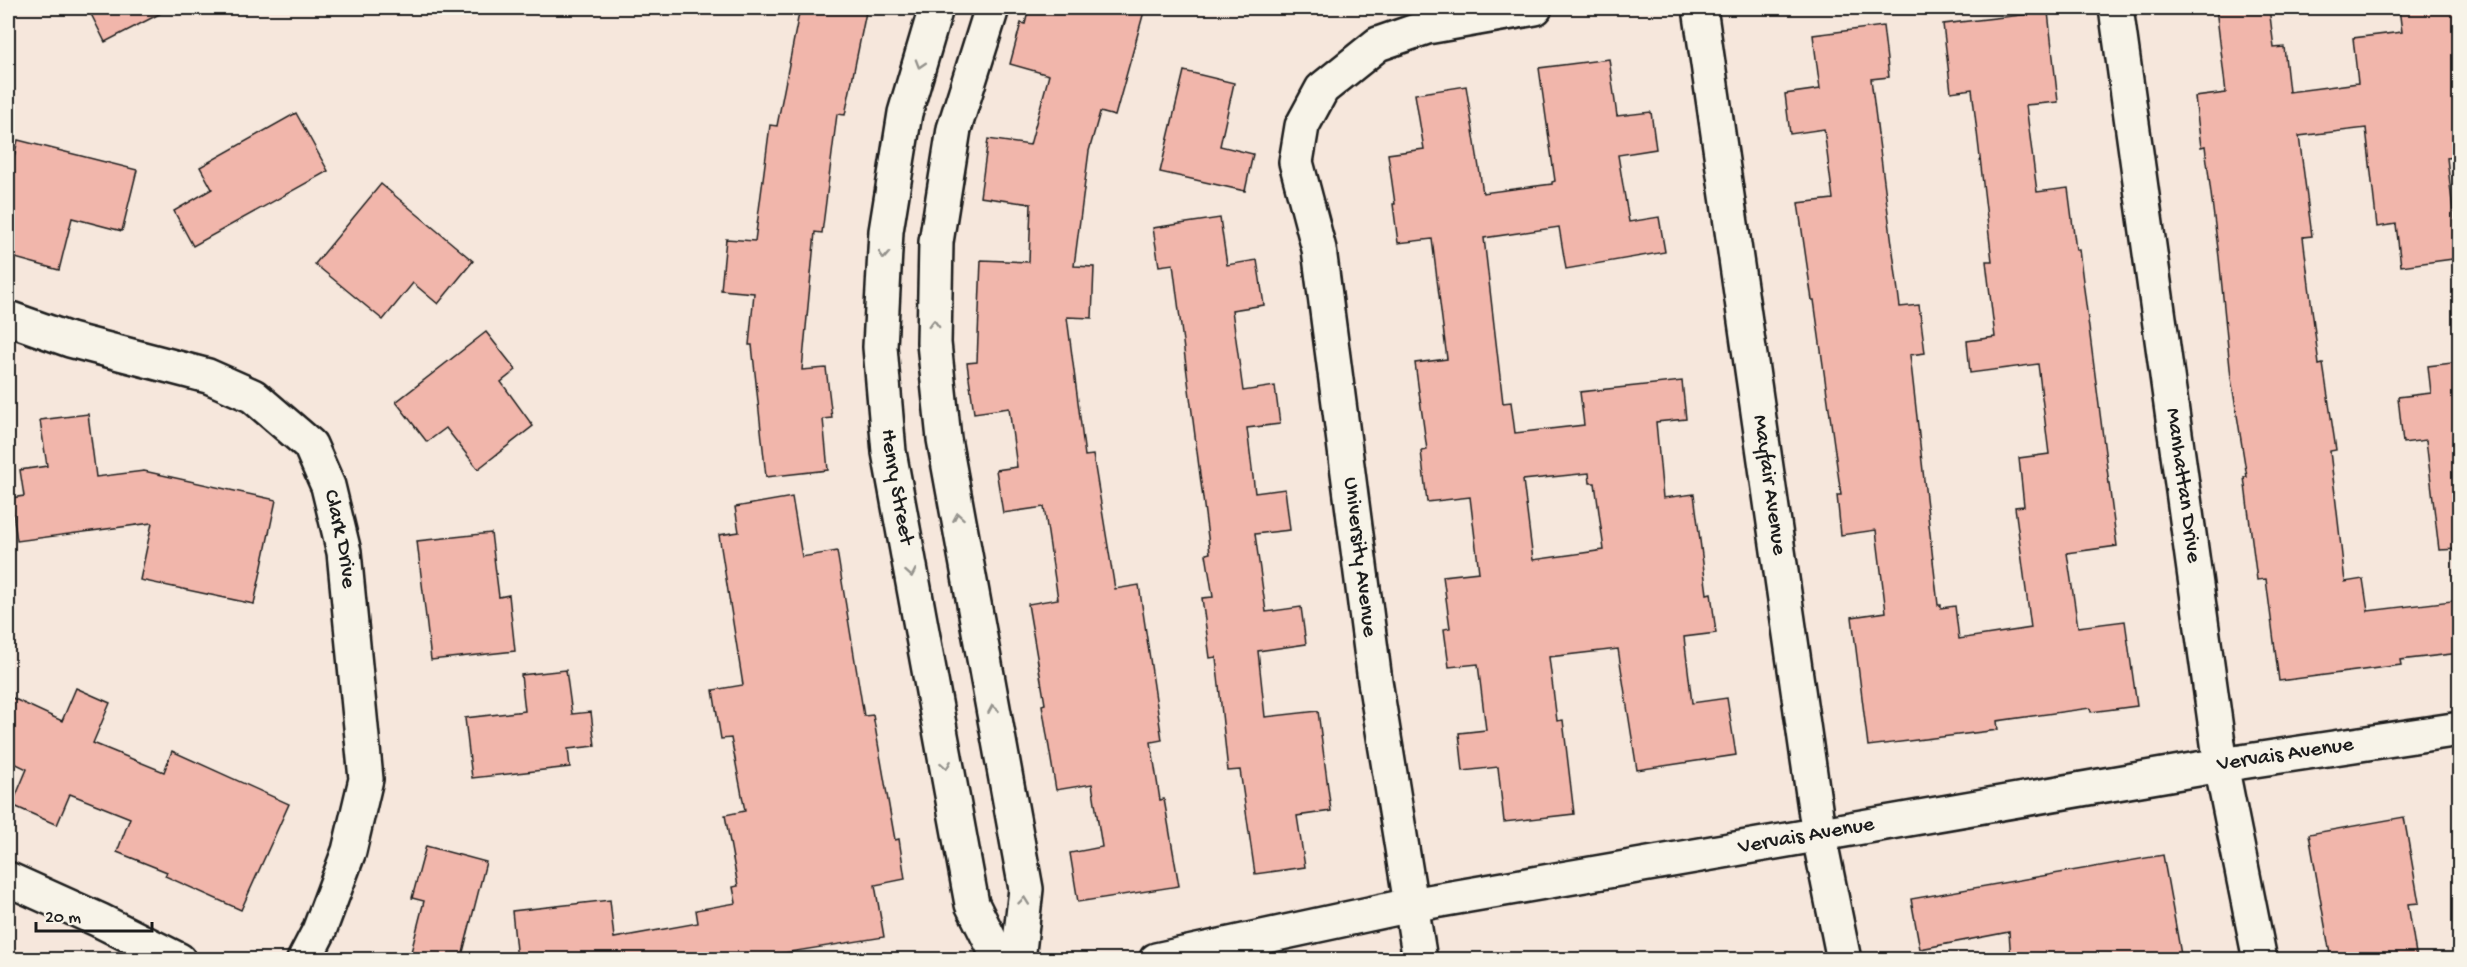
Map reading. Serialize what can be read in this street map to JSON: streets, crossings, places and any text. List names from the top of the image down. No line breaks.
{"streets":{"street":["Mayfair Avenue","Manhattan Drive","Henry Street","Clark Drive","University Avenue","Vervais Avenue"]},"crossings":[["Mayfair Avenue","Vervais Avenue"],["Manhattan Drive","Vervais Avenue"],["University Avenue","Vervais Avenue"]],"scale_bar":"20 m"}
